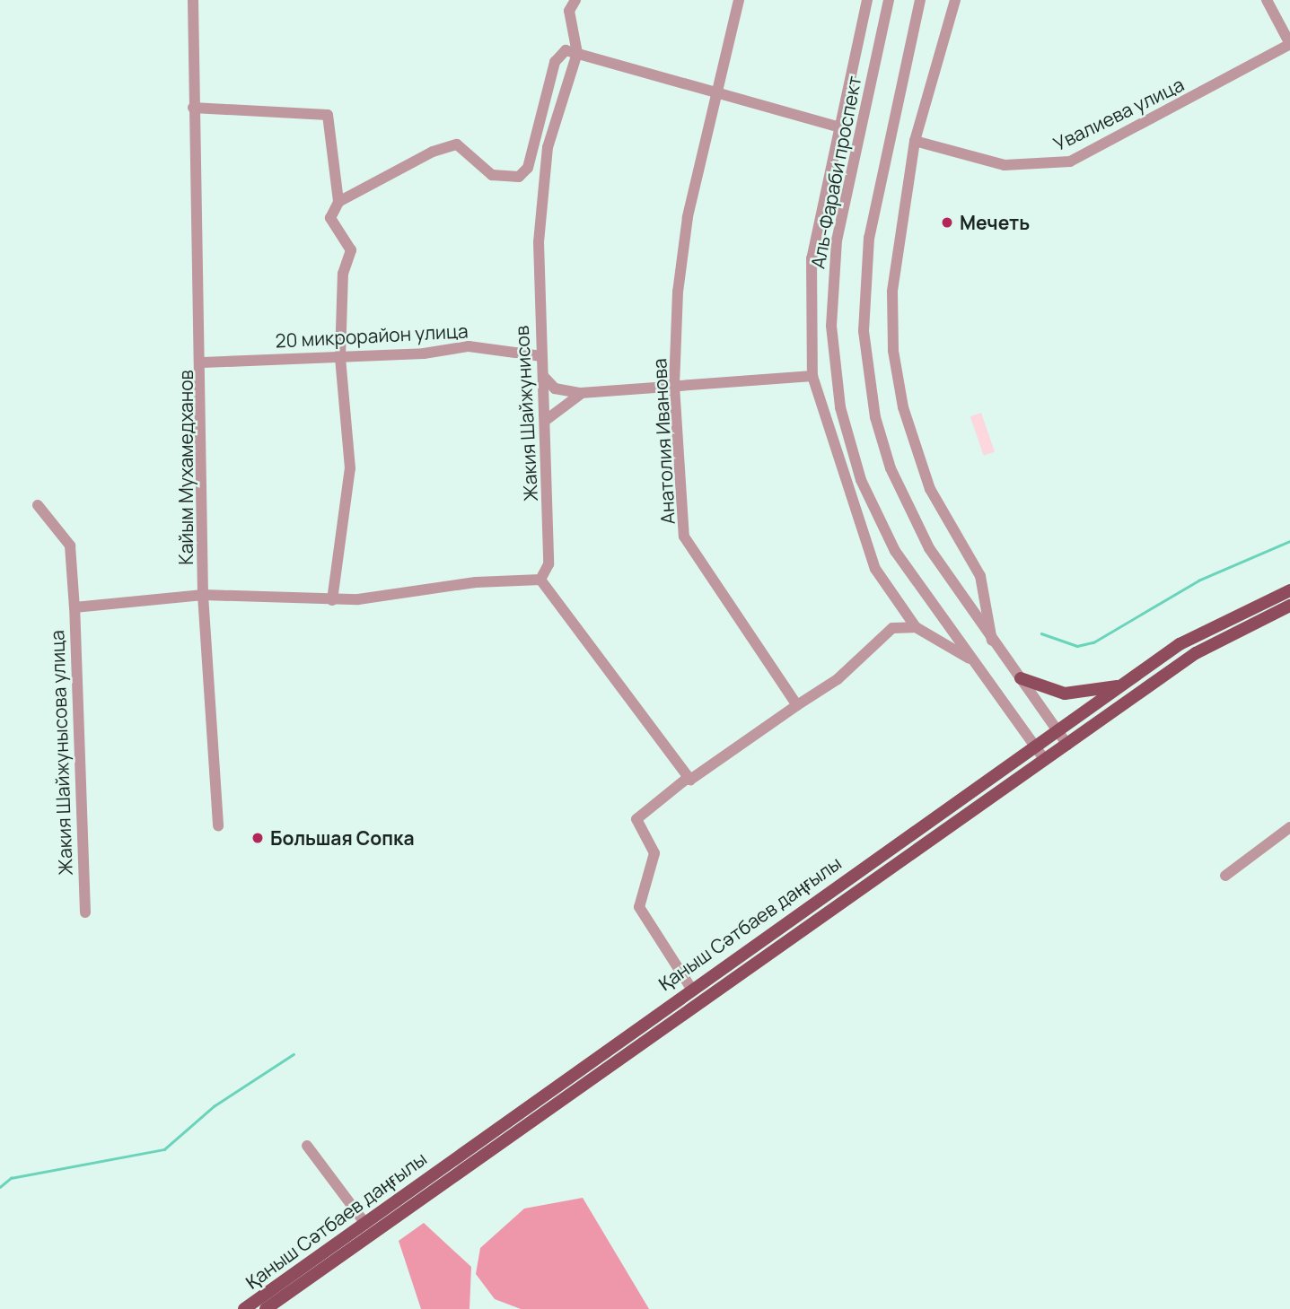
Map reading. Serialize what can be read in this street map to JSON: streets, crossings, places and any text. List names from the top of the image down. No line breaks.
{"streets":{"main road":["Қаныш Сәтбаев даңғылы"],"street":["Увалиева улица","Аль-Фараби проспект","20 микрорайон улица","Жакия Шайжунисов","Анатолия Иванова","Кайым Мухамедханов","Жакия Шайжунысова улица"]},"crossings":[["Аль-Фараби проспект","Қаныш Сәтбаев даңғылы"],["20 микрорайон улица","Жакия Шайжунисов"],["20 микрорайон улица","Кайым Мухамедханов"],["Жакия Шайжунисов","Жакия Шайжунысова улица"],["Кайым Мухамедханов","Жакия Шайжунысова улица"]],"places":["Мечеть","Большая Сопка"]}
